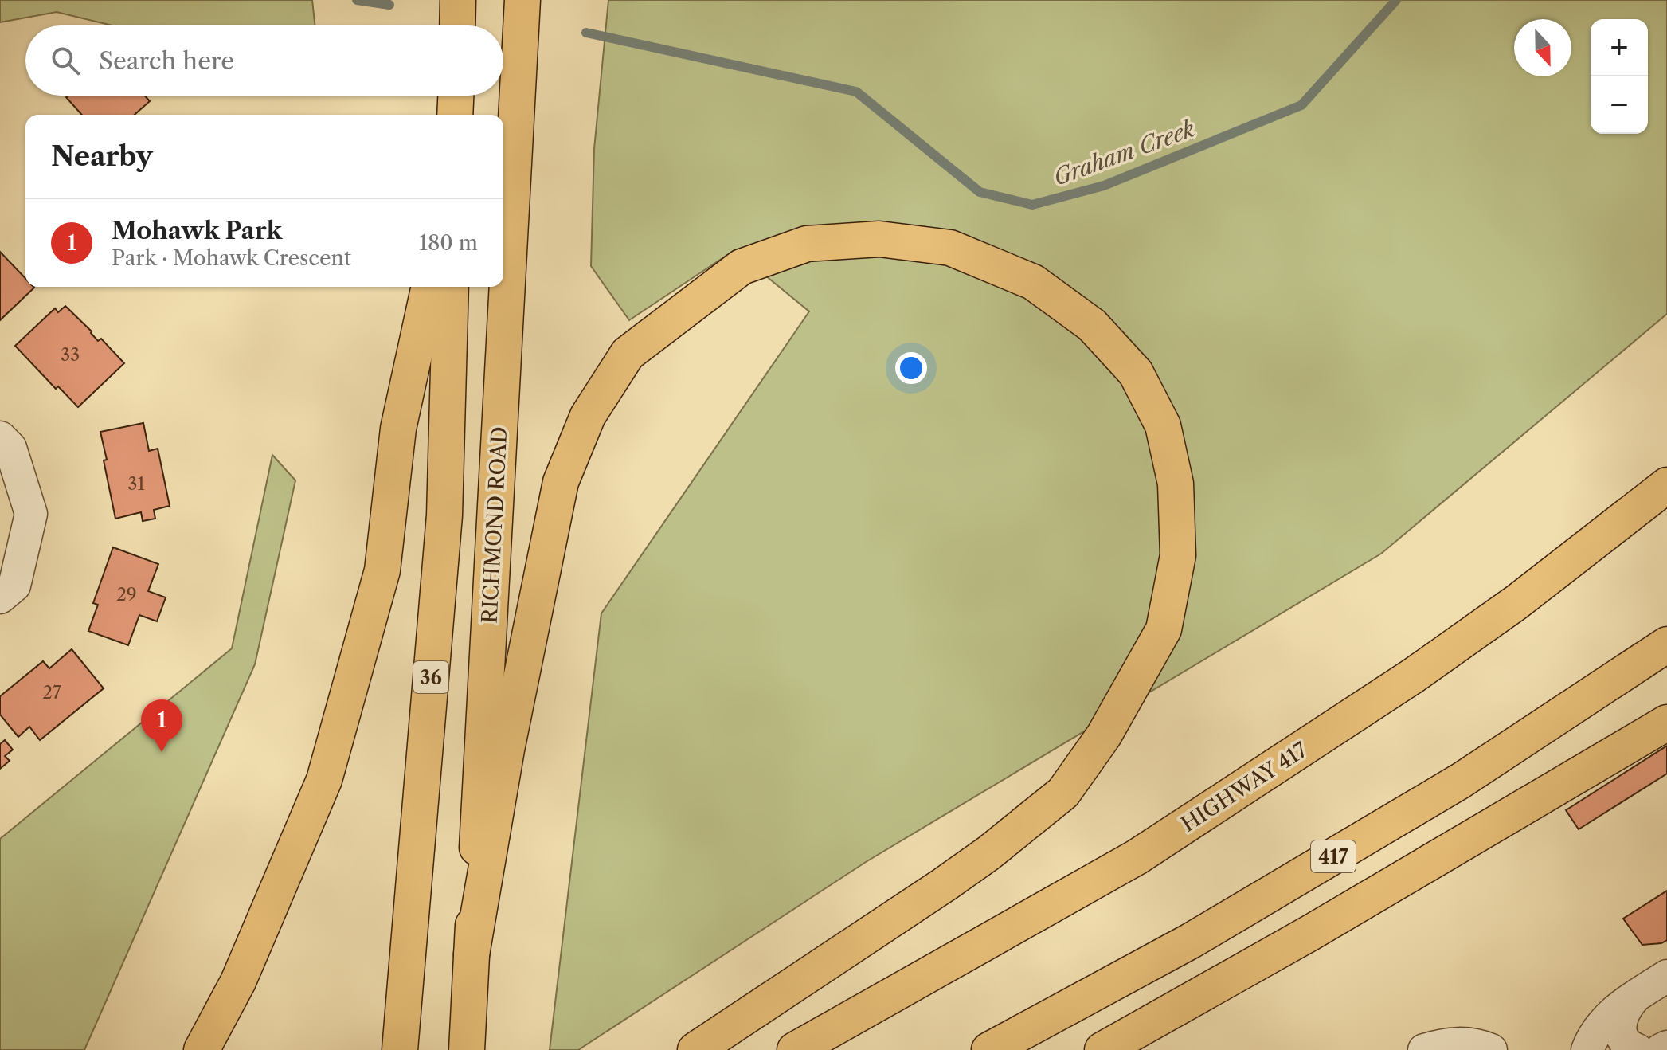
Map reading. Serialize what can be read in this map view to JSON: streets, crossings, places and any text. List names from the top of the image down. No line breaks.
{"streets":{"main road":["RICHMOND ROAD","36","HIGHWAY 417","417"]},"water":["Graham Creek"],"house_numbers":["33","31","29","27"],"north":"bottom","page":{"map_buttons":["+","−"],"search":"Search here","heading":"Nearby","list":[{"mark":"1","name":"Mohawk Park","note":"Park · Mohawk Crescent","value":"180 m"}],"pins":"1"}}
